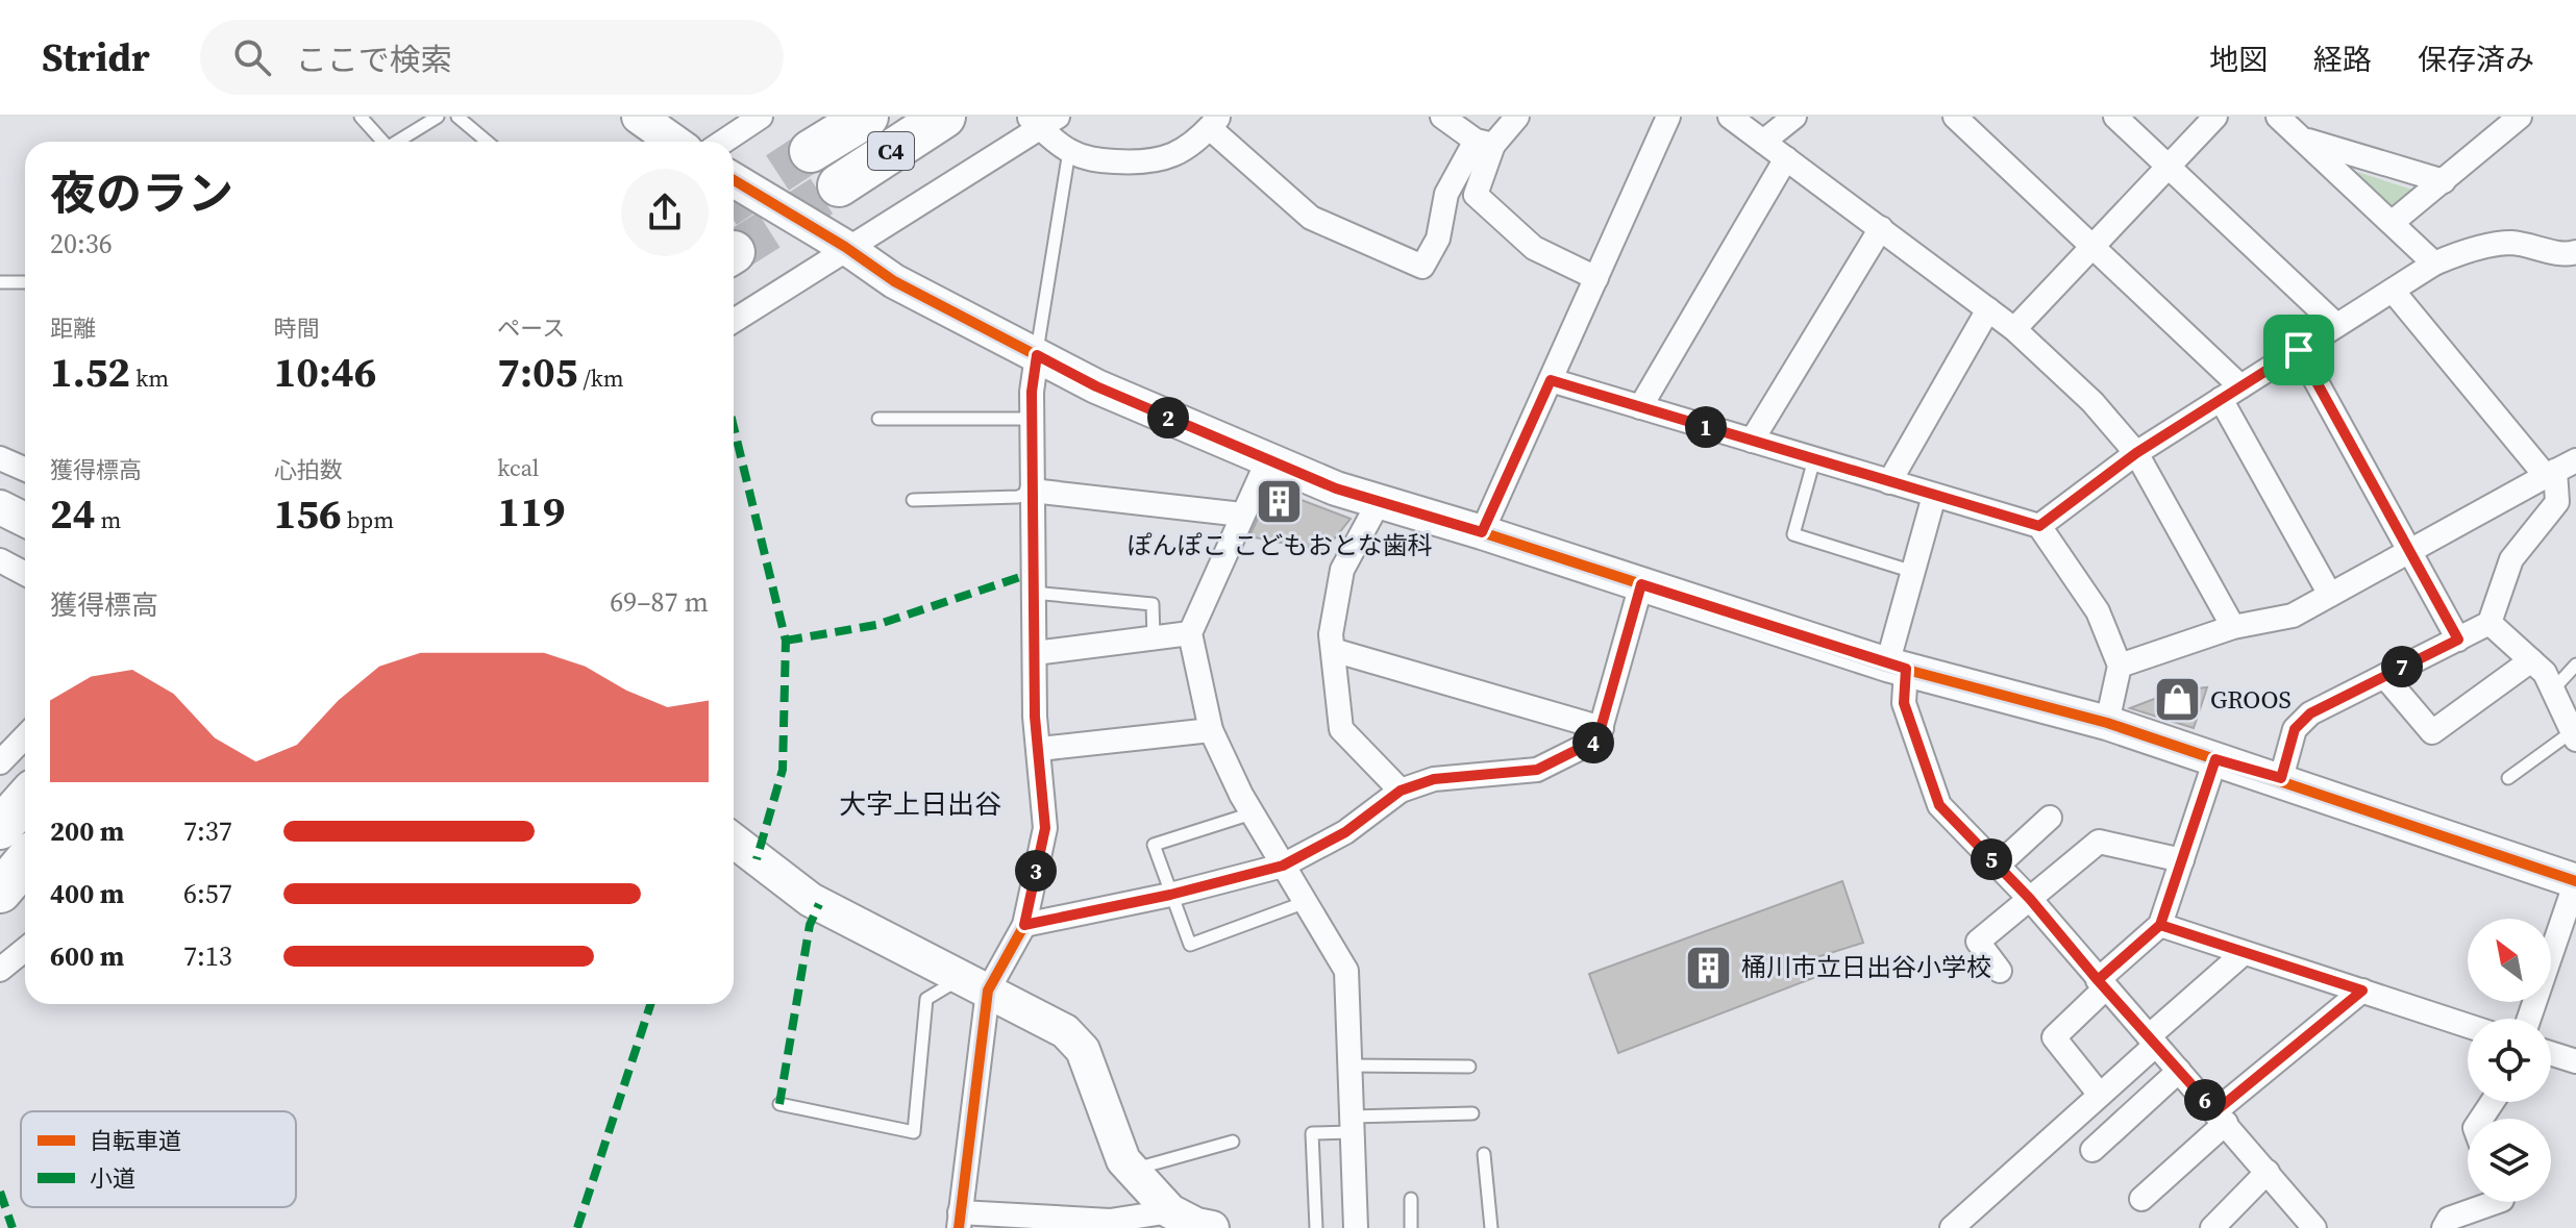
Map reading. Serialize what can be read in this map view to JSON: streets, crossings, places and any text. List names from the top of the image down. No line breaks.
{"streets":{"highway":["C4"]},"districts":["大字上日出谷"],"places":{"building":["ぽんぽこ こどもおとな歯科","桶川市立日出谷小学校"],"shop":["GROOS"]},"legend":["自転車道","小道"],"north":"top left","page":{"header":"Stridr","search":"ここで検索","nav":["地図","経路","保存済み"],"heading":["夜のラン","20:36"],"stats":[["距離","1.52 km"],["時間","10:46"],["ペース","7:05 /km"],["獲得標高","24 m"],["心拍数","156 bpm"],["kcal","119"]],"pins":["2","1","7","4","5","3","6"],"chart":["獲得標高","69–87 m"],"list":[{"name":"200 m","note":"7:37"},{"name":"400 m","note":"6:57"},{"name":"600 m","note":"7:13"}]}}
